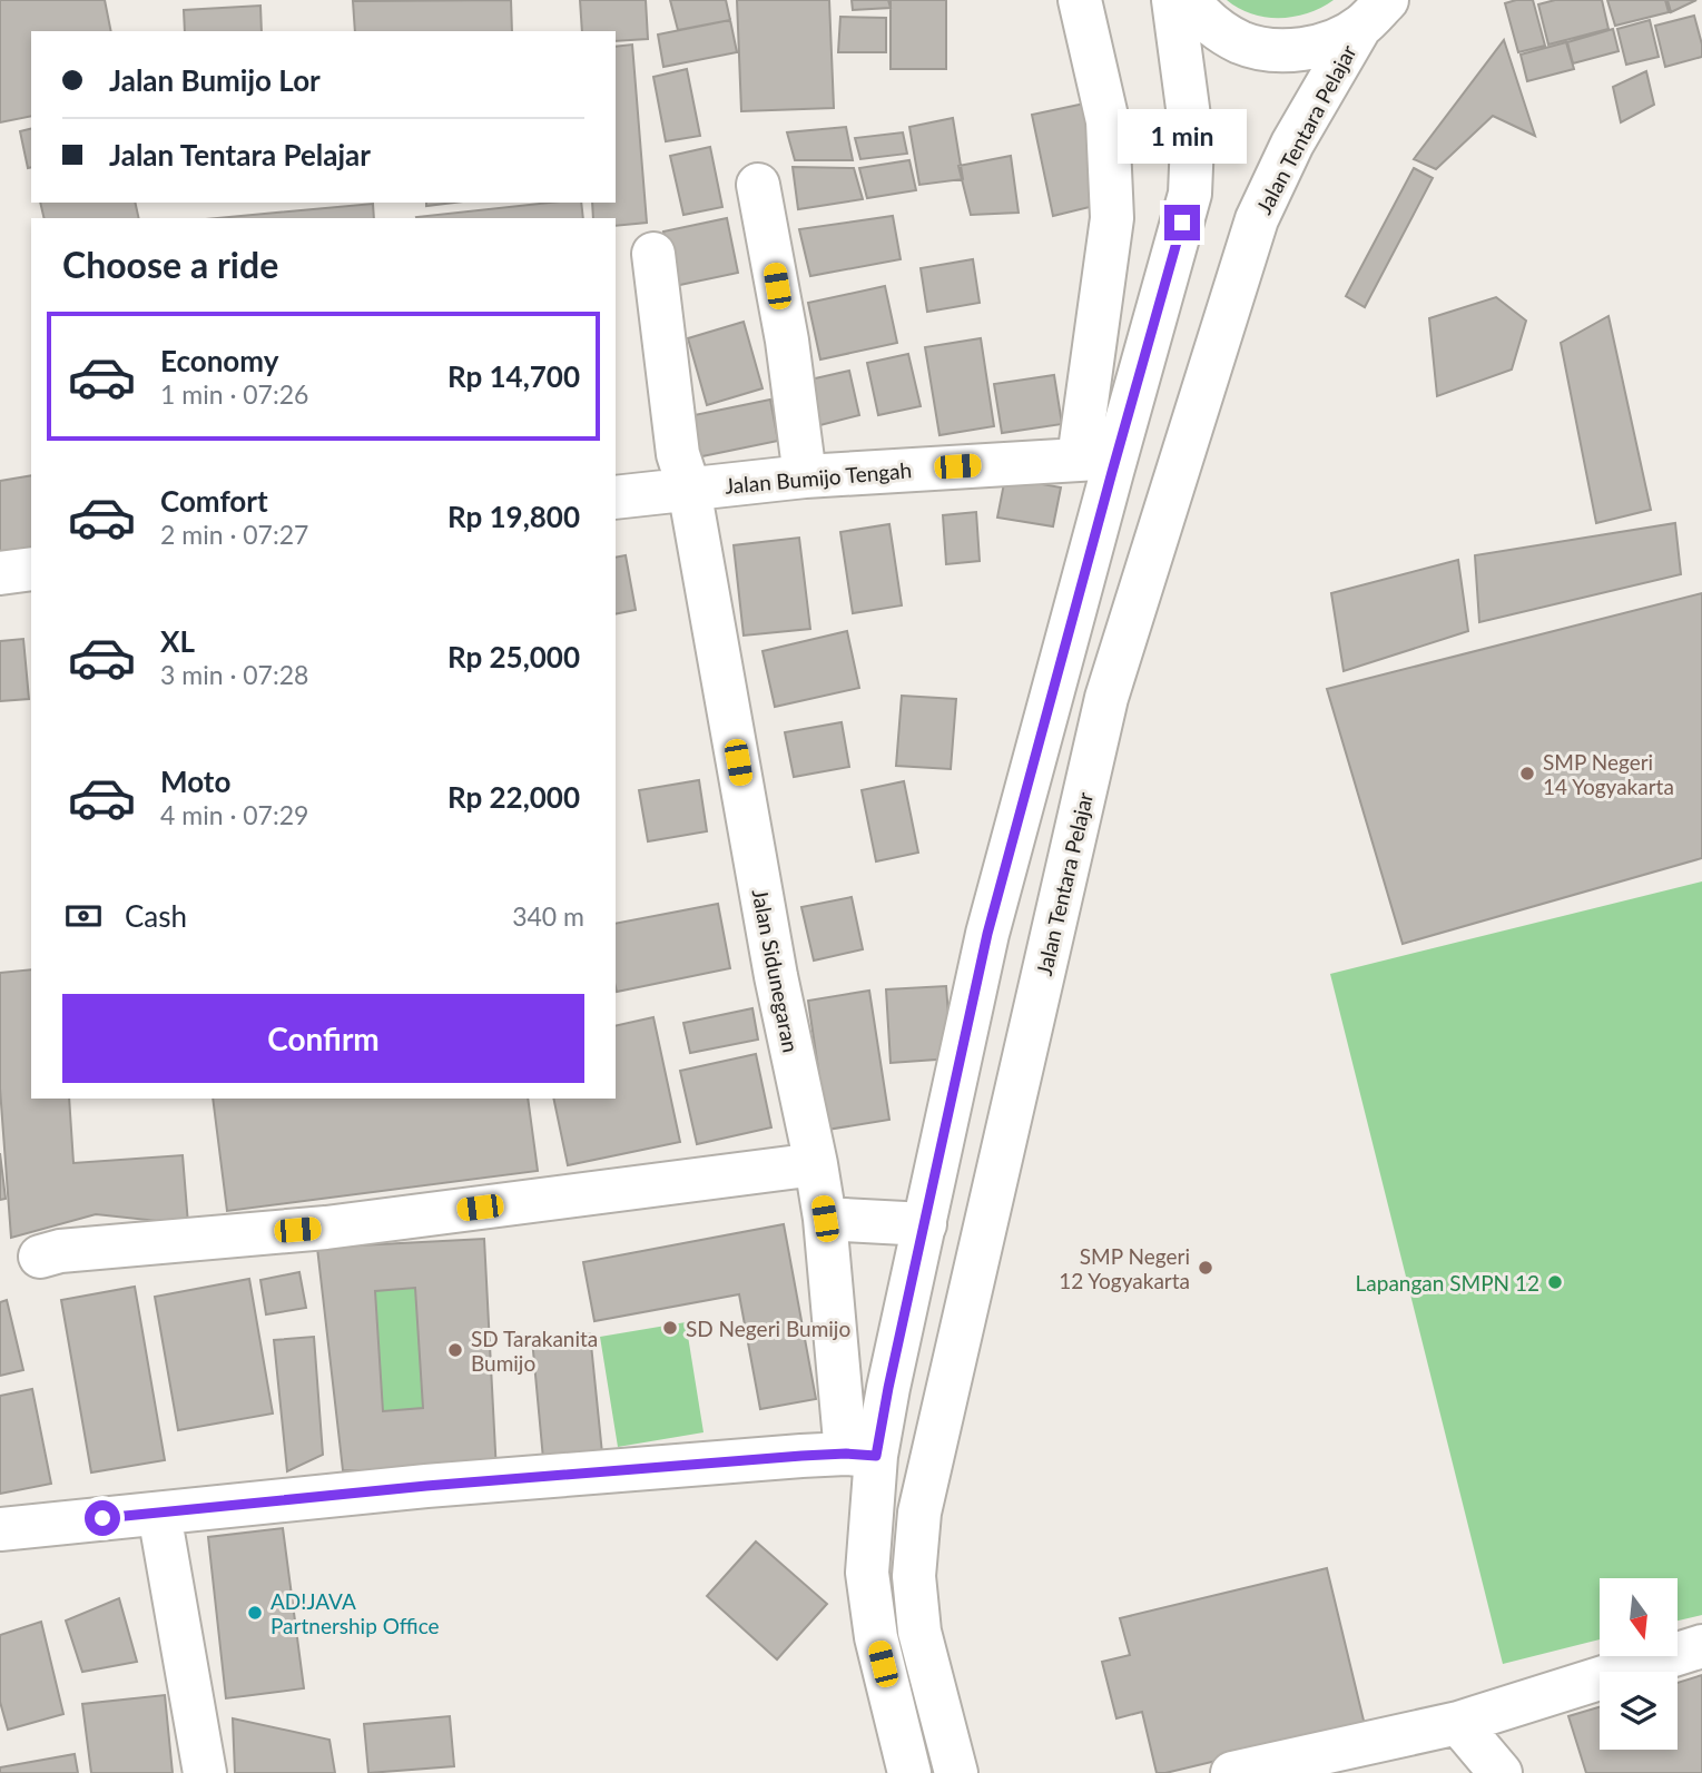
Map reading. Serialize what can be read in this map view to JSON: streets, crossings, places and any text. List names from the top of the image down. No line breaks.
{"streets":{"main road":["Jalan Tentara Pelajar","Jalan Bumijo Tengah","Jalan Sidunegaran"]},"crossings":[["Jalan Bumijo Tengah","Jalan Sidunegaran"]],"places":["SMP Negeri 14 Yogyakarta","SMP Negeri 12 Yogyakarta","Lapangan SMPN 12","SD Negeri Bumijo","SD Tarakanita Bumijo","AD!JAVA Partnership Office"],"north":"bottom","page":{"banner":["Jalan Bumijo Lor","Jalan Tentara Pelajar"],"bubble":"1 min","heading":"Choose a ride","list":[{"name":"Economy","note":"1 min · 07:26","value":"Rp 14,700"},{"name":"Comfort","note":"2 min · 07:27","value":"Rp 19,800"},{"name":"XL","note":"3 min · 07:28","value":"Rp 25,000"},{"name":"Moto","note":"4 min · 07:29","value":"Rp 22,000"}],"pay":["Cash","340 m"],"buttons":"Confirm"}}
